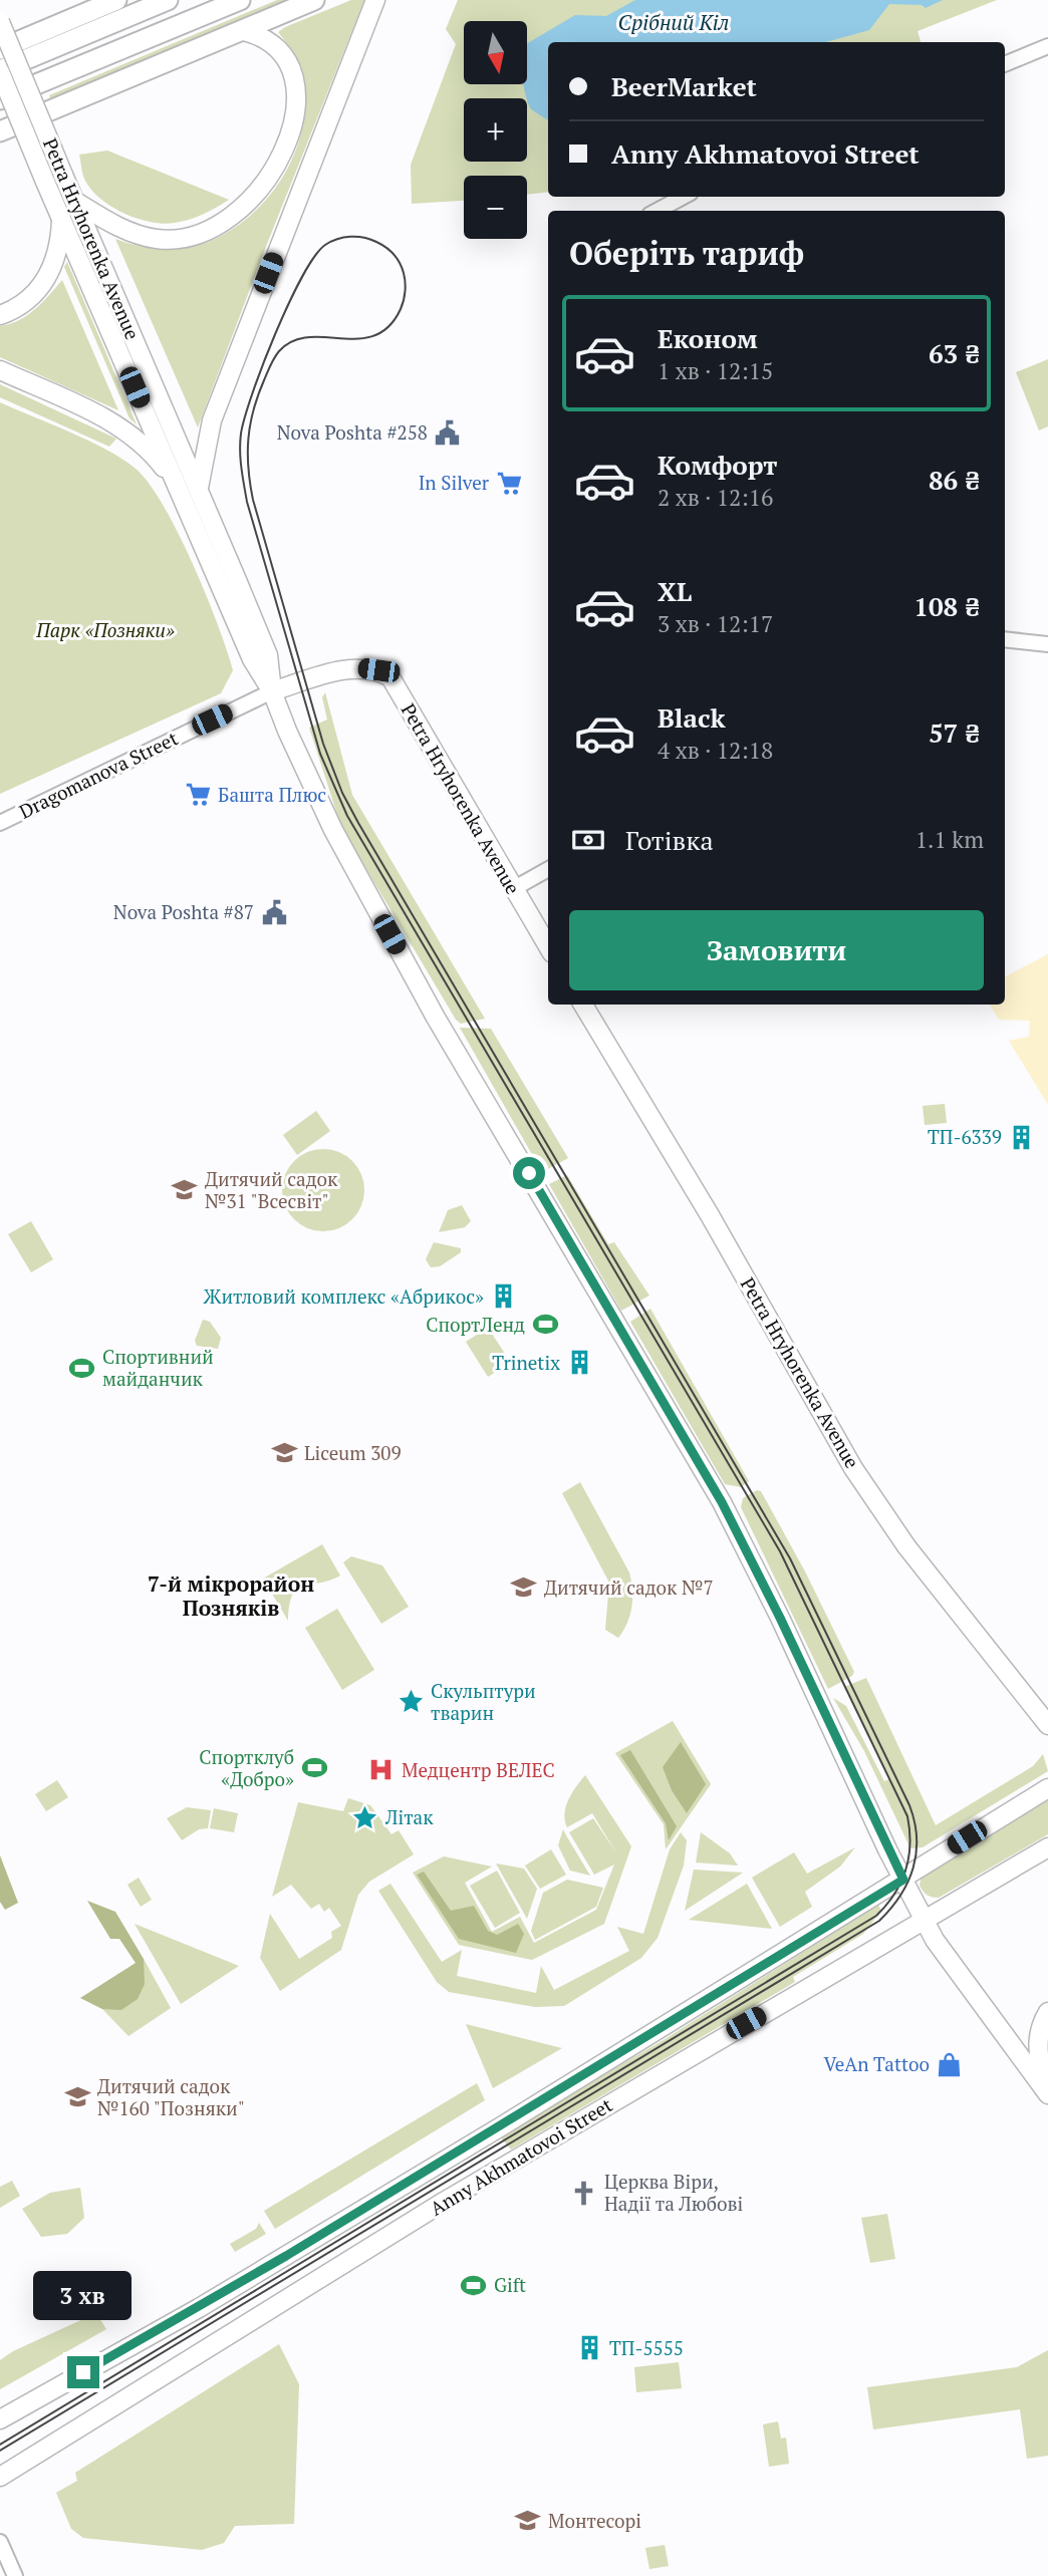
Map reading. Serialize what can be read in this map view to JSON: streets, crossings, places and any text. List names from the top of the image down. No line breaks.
{"streets":{"main road":["Petra Hryhorenka Avenue","Anny Akhmatovoi Street"],"street":["Dragomanova Street"]},"crossings":[["Petra Hryhorenka Avenue","Dragomanova Street"],["Petra Hryhorenka Avenue","Anny Akhmatovoi Street"]],"districts":["7-й мікрорайон Позняків"],"water":["Срібний Кіл"],"parks":["Парк «Позняки»"],"places":{"public building":["Nova Poshta #258","Nova Poshta #87"],"supermarket":["In Silver","Башта Плюс"],"building":["ТП-6339","Житловий комплекс «Абрикос»","Trinetix","ТП-5555"],"school or university":["Дитячий садок №31 \"Всесвіт\"","Liceum 309","Дитячий садок №7","Дитячий садок №160 \"Позняки\"","Монтесорі"],"sports":["СпортЛенд","Спортивний майданчик","Спортклуб «Добро»","Gift"],"place":["Скульптури тварин","Літак"],"hospital":["Медцентр ВЕЛЕС"],"shop":["VeAn Tattoo"],"church":["Церква Віри, Надії та Любові"]},"north":"bottom","page":{"map_buttons":["+","−"],"banner":["BeerMarket","Anny Akhmatovoi Street"],"heading":"Оберіть тариф","list":[{"name":"Економ","note":"1 хв · 12:15","value":"63 ₴"},{"name":"Комфорт","note":"2 хв · 12:16","value":"86 ₴"},{"name":"XL","note":"3 хв · 12:17","value":"108 ₴"},{"name":"Black","note":"4 хв · 12:18","value":"57 ₴"}],"pay":["Готівка","1.1 km"],"buttons":"Замовити","bubble":"3 хв"}}
